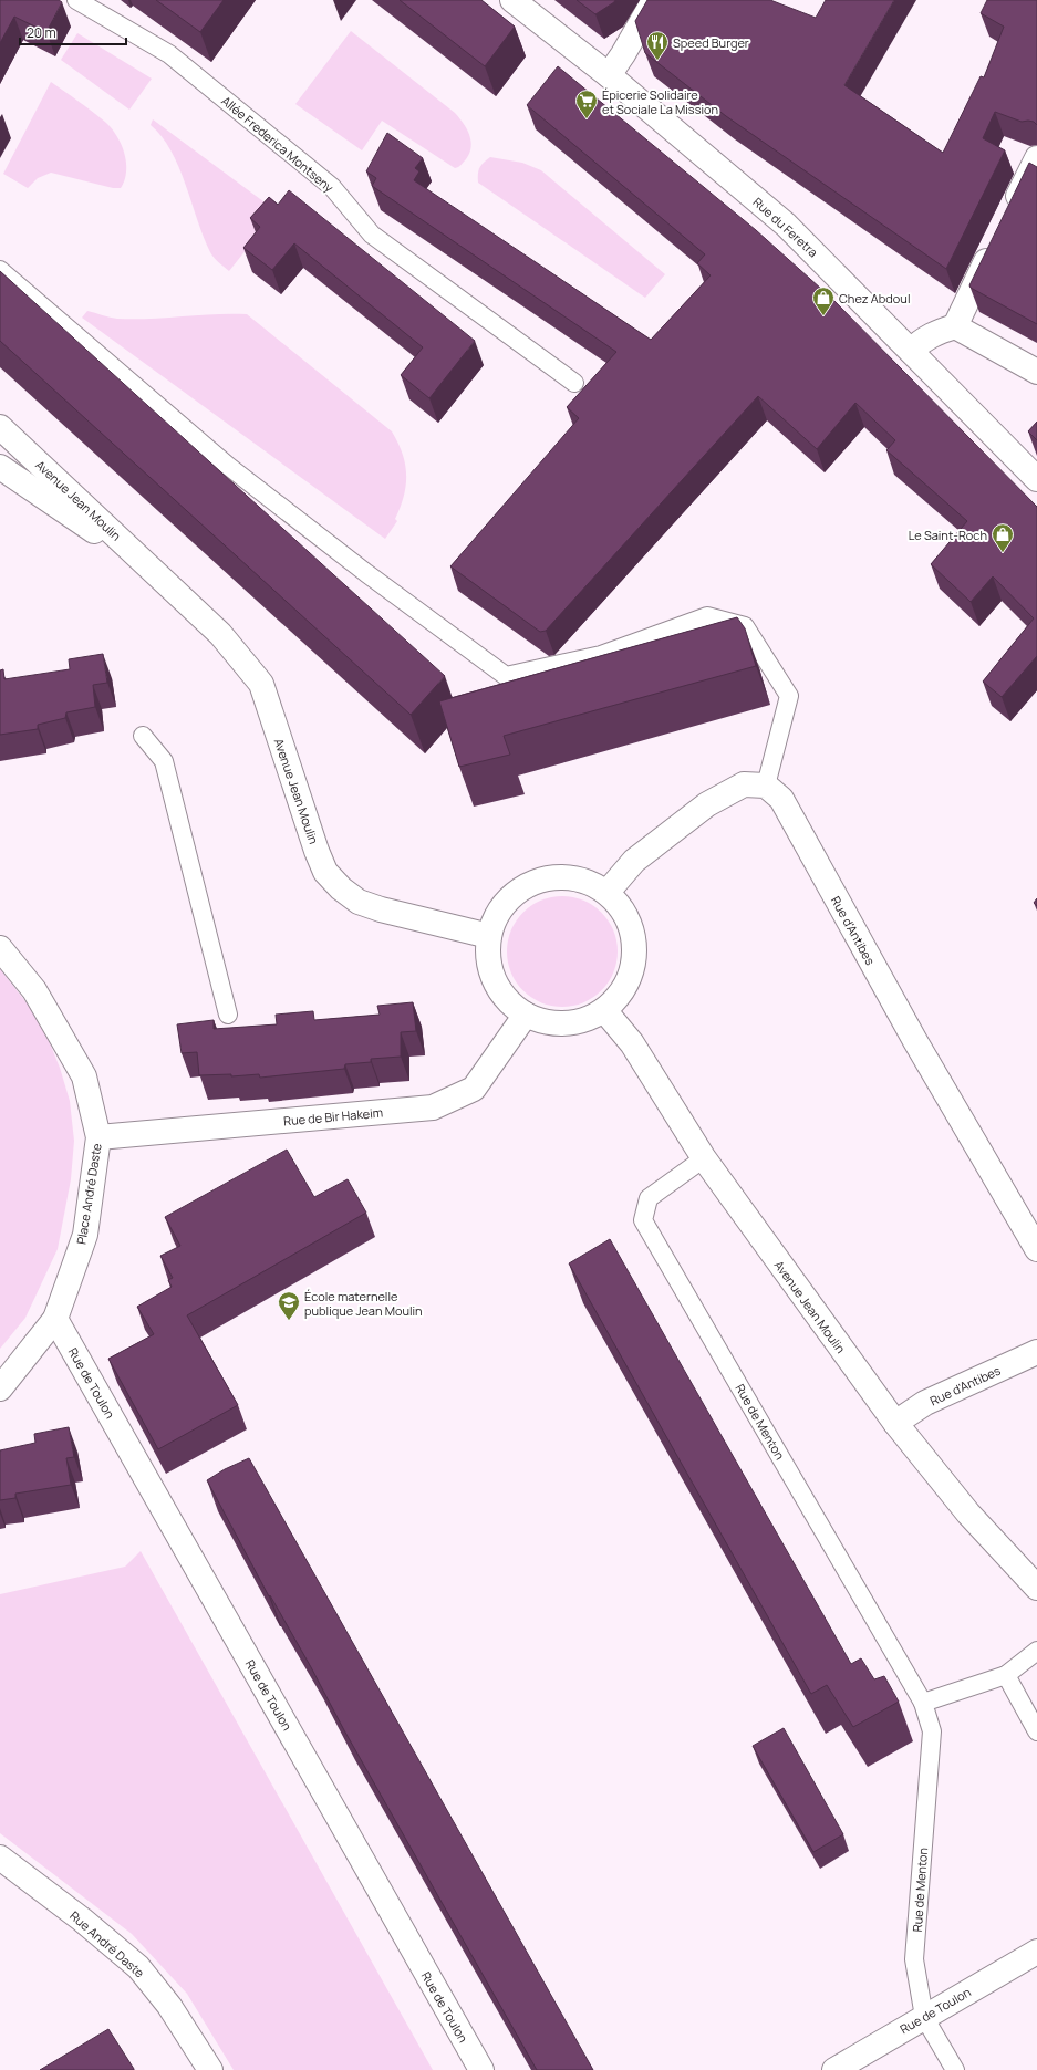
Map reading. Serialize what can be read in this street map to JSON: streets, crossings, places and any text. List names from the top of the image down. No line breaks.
{"streets":{"street":["Rue du Feretra","Avenue Jean Moulin","Rue d'Antibes","Rue de Bir Hakeim","Place André Daste","Rue de Toulon","Rue André Daste"],"lane":["Allée Frederica Montseny","Rue de Menton"]},"crossings":[["Avenue Jean Moulin","Rue d'Antibes"],["Avenue Jean Moulin","Rue de Bir Hakeim"],["Avenue Jean Moulin","Rue de Menton"],["Rue de Bir Hakeim","Place André Daste"],["Place André Daste","Rue de Toulon"],["Rue de Toulon","Rue de Menton"]],"places":{"restaurant":["Speed Burger"],"supermarket":["Épicerie Solidaire et Sociale La Mission"],"shop":["Chez Abdoul","Le Saint-Roch"],"school or university":["École maternelle publique Jean Moulin"]},"scale_bar":"20 m"}
